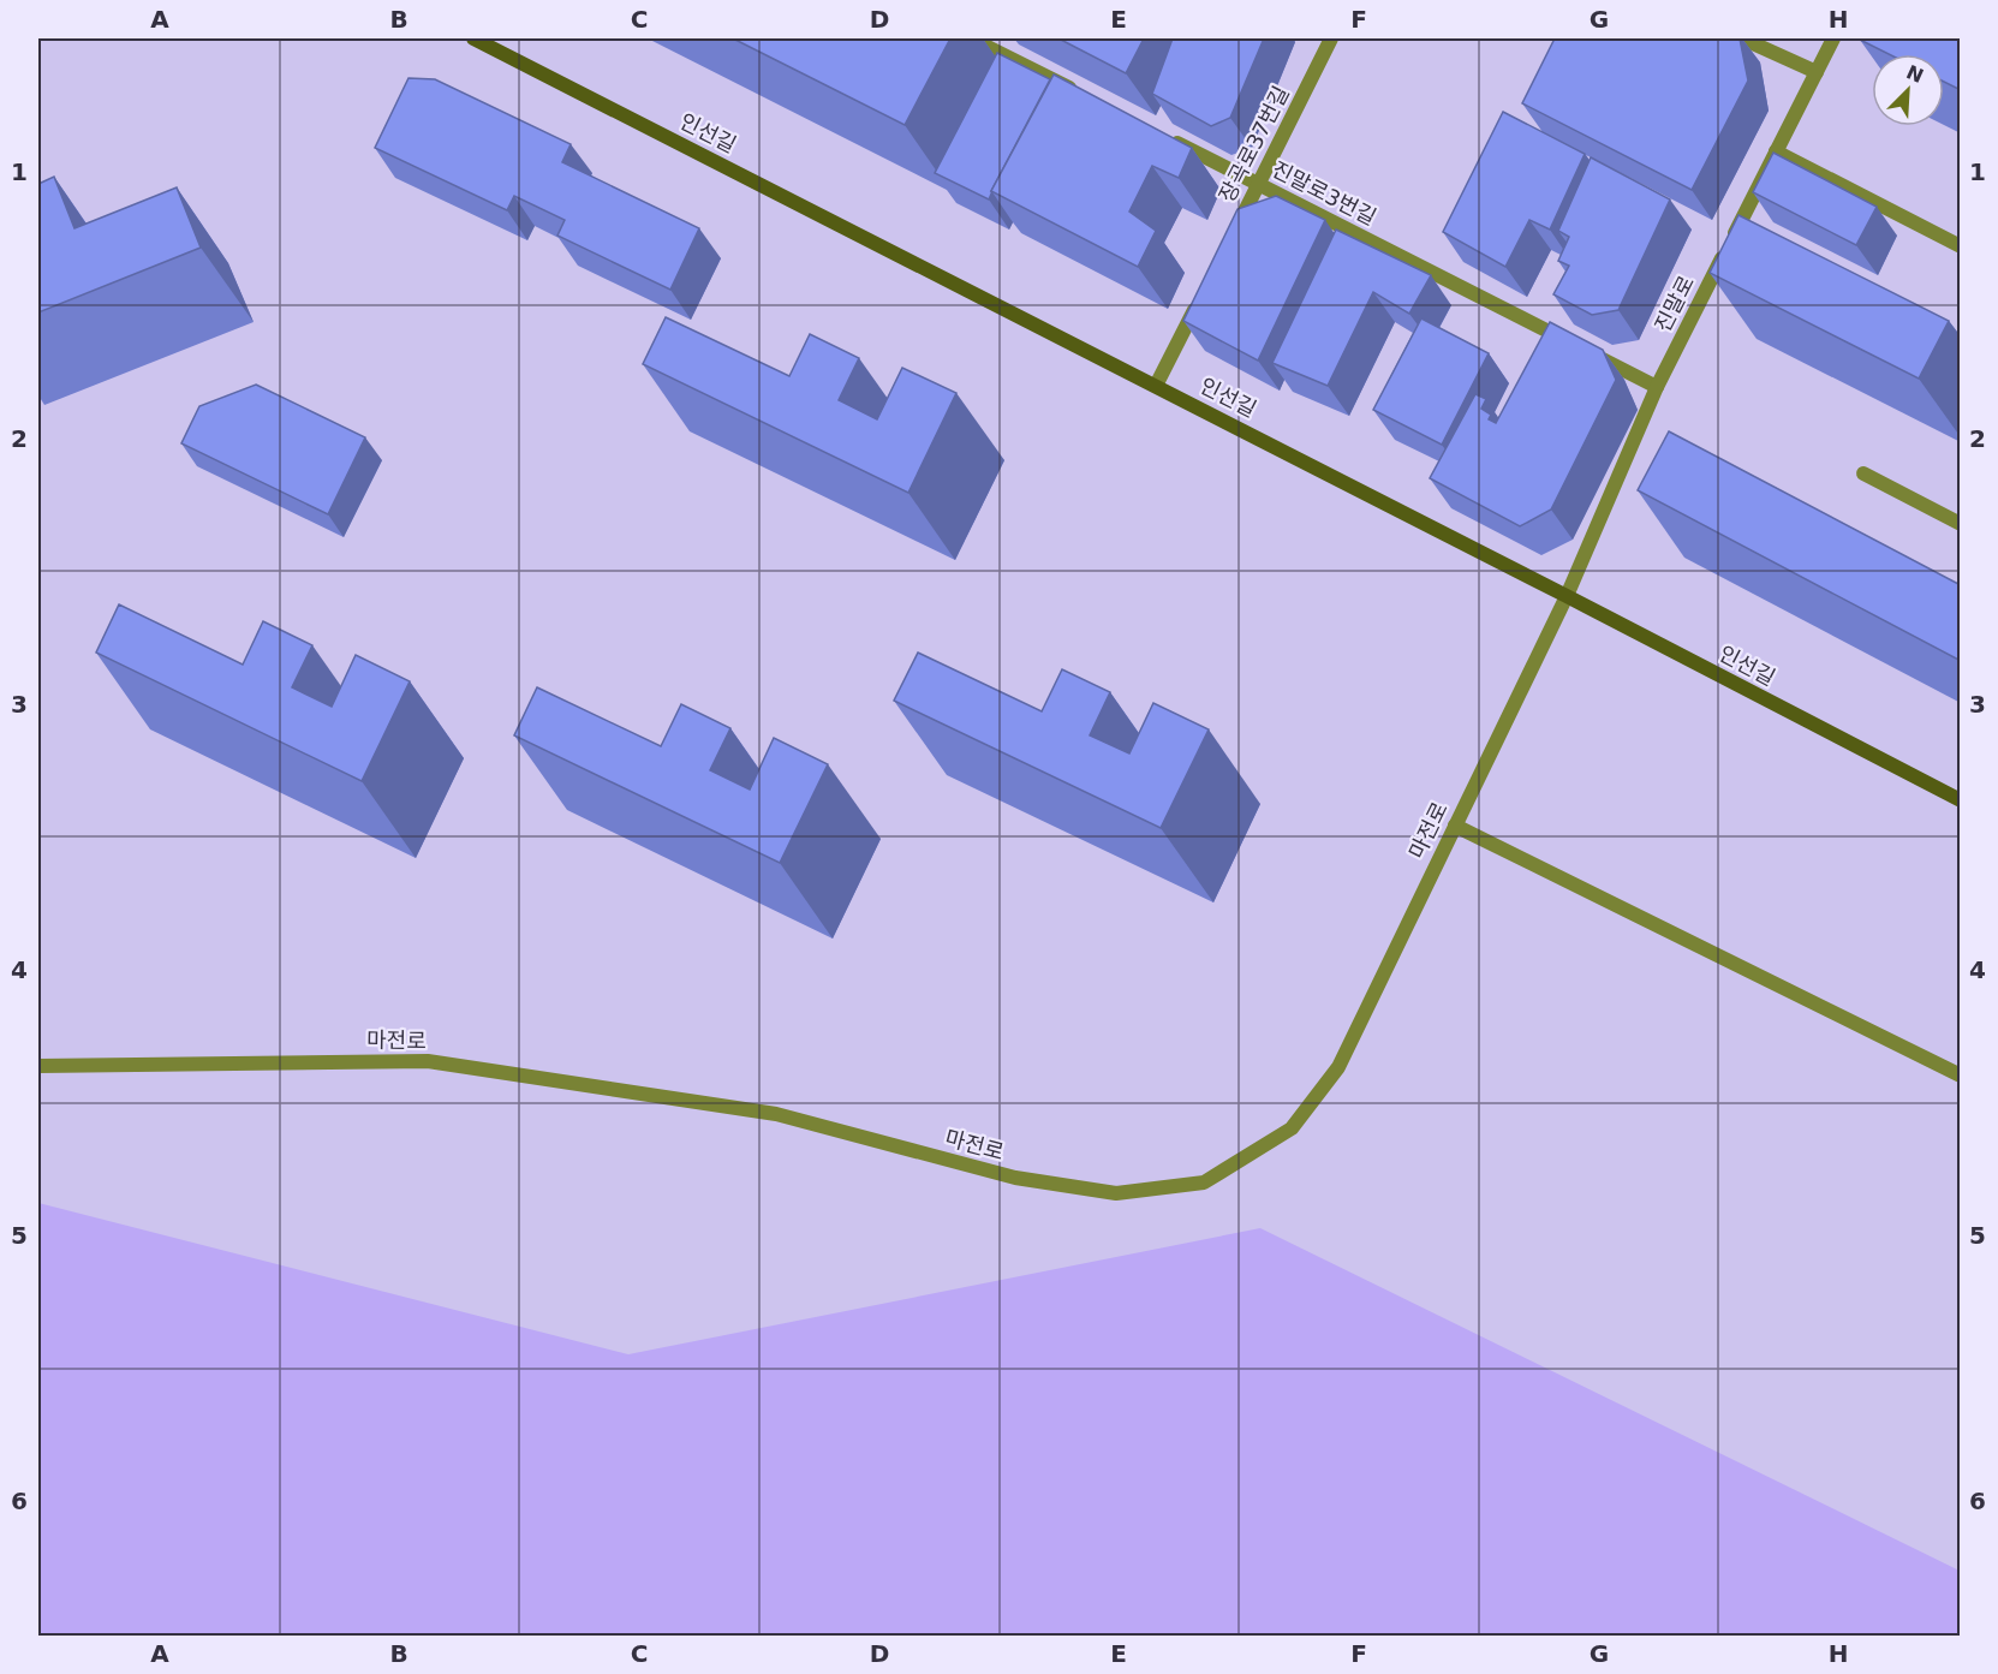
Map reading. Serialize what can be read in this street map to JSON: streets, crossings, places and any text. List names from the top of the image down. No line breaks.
{"streets":{"street":["인선길","장곡로37번길","진말로3번길","진말로","마전로"]},"crossings":[["인선길","진말로"],["인선길","마전로"],["장곡로37번길","진말로3번길"],["진말로3번길","진말로"],["진말로","마전로"]],"north":"top right","grid":{"columns":["A","B","C","D","E","F","G","H"],"rows":["1","2","3","4","5","6"]}}
